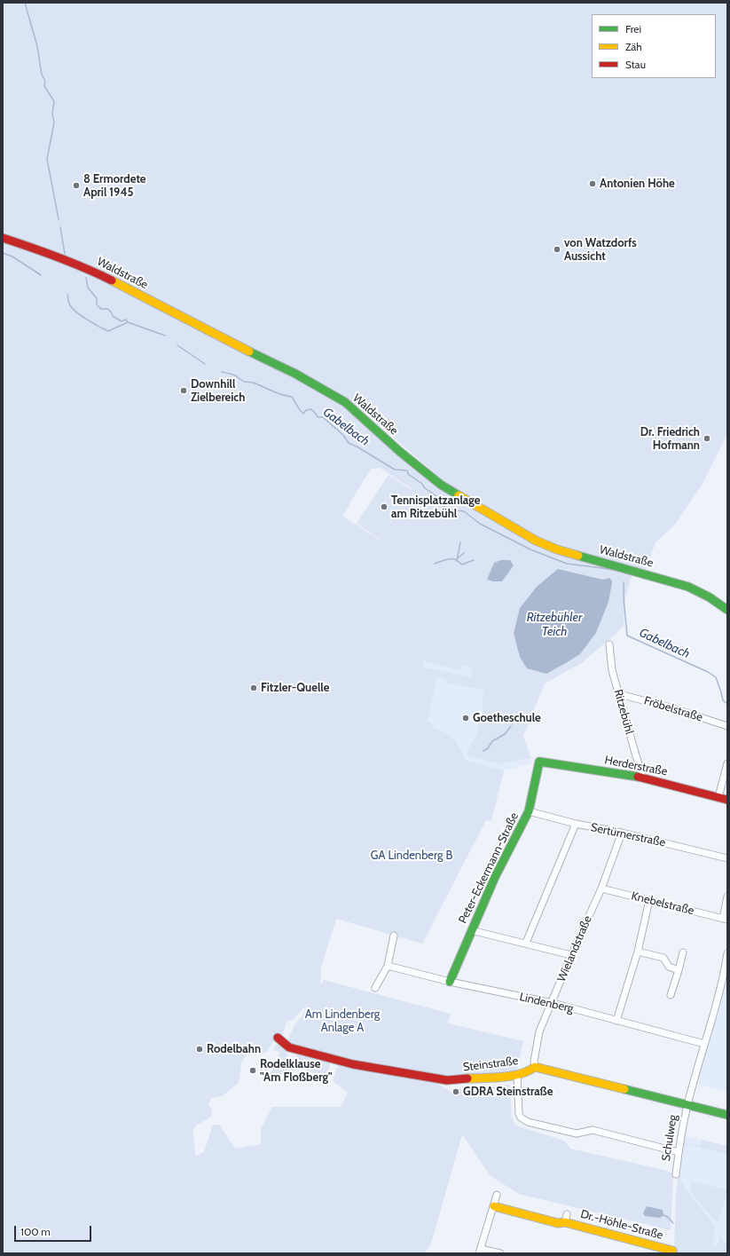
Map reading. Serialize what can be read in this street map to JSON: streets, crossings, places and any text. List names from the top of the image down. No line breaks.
{"streets":{"street":["Waldstraße","Fröbelstraße","Ritzebühl","Herderstraße","Sertürnerstraße","Peter-Eckermann-Straße","Knebelstraße","Wielandstraße","Lindenberg","Steinstraße","Schulweg","Dr.-Höhle-Straße"]},"crossings":[["Fröbelstraße","Ritzebühl"],["Ritzebühl","Herderstraße"],["Herderstraße","Peter-Eckermann-Straße"],["Sertürnerstraße","Peter-Eckermann-Straße"],["Sertürnerstraße","Wielandstraße"],["Peter-Eckermann-Straße","Lindenberg"],["Knebelstraße","Wielandstraße"],["Wielandstraße","Lindenberg"],["Wielandstraße","Steinstraße"],["Lindenberg","Schulweg"],["Steinstraße","Schulweg"]],"water":["Gabelbach","Ritzebühler Teich"],"parks":["GA Lindenberg B","Am Lindenberg Anlage A"],"places":["Antonien Höhe","8 Ermordete April 1945","von Watzdorfs Aussicht","Downhill Zielbereich","Dr. Friedrich Hofmann","Tennisplatzanlage am Ritzebühl","Fitzler-Quelle","Goetheschule","Rodelbahn","Rodelklause \"Am Floßberg\"","GDRA Steinstraße"],"legend":["Frei","Zäh","Stau"],"scale_bar":"100 m"}
